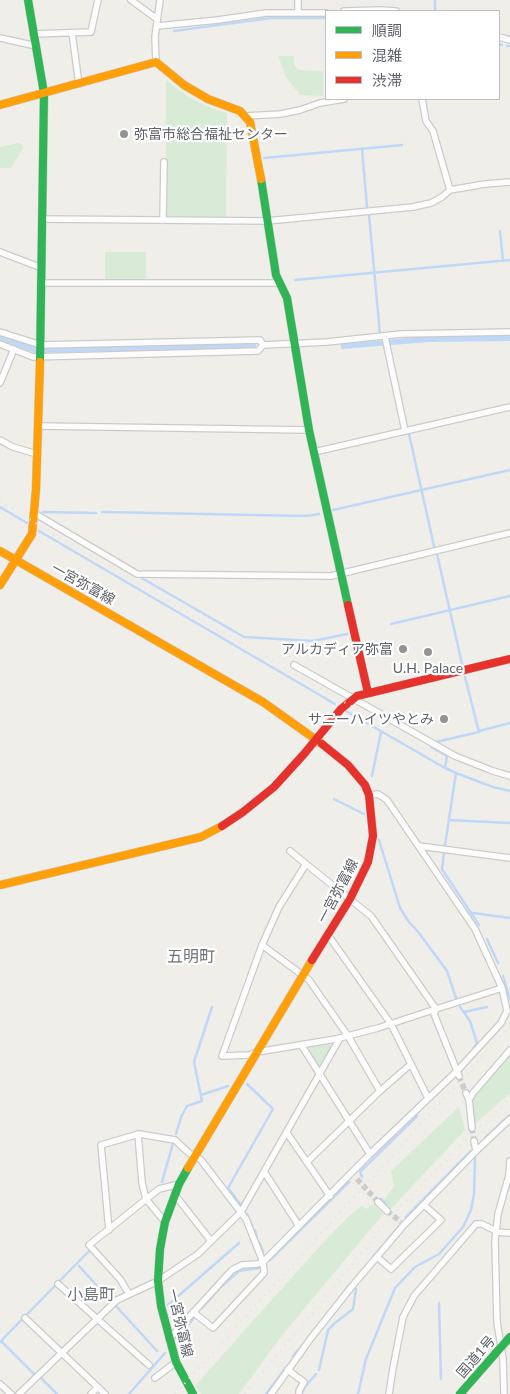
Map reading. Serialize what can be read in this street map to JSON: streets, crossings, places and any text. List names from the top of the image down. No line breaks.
{"streets":{"main road":["一宮弥富線","国道1号"]},"districts":["五明町","小島町"],"places":["弥富市総合福祉センター","アルカディア弥富","U.H. Palace","サニーハイツやとみ"],"legend":["順調","混雑","渋滞"]}
